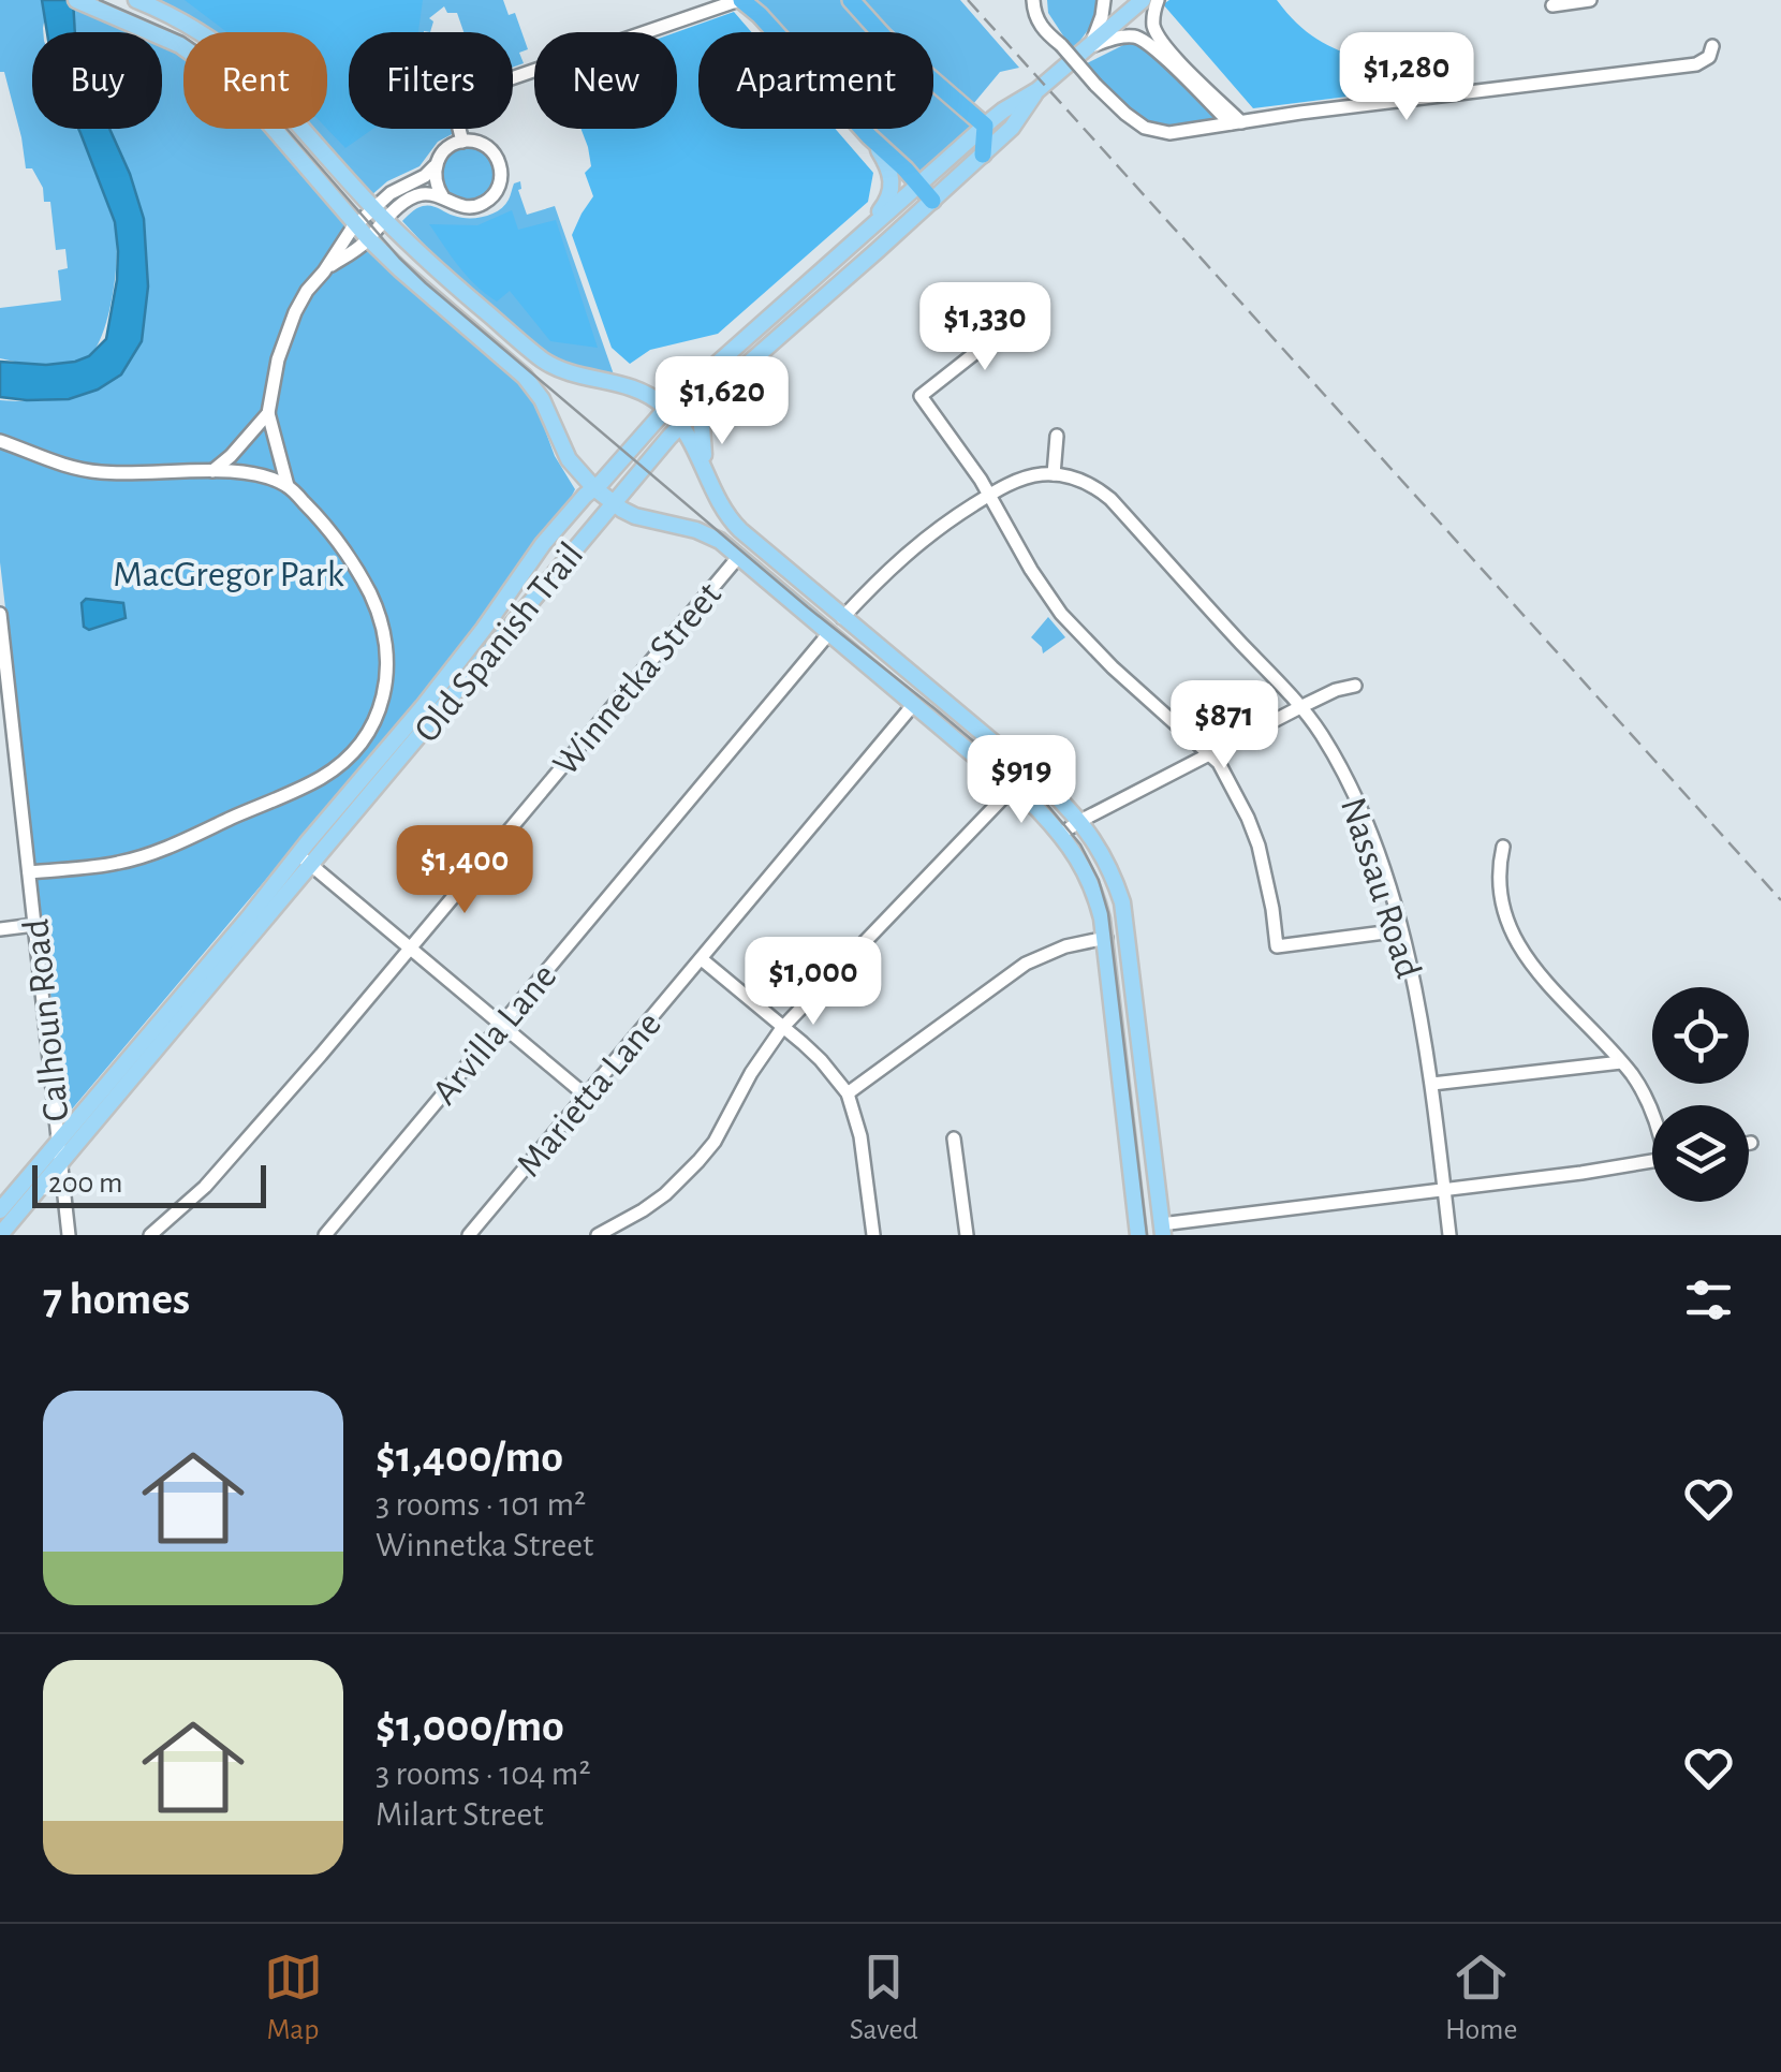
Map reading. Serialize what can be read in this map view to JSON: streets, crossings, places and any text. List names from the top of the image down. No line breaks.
{"streets":{"main road":["Old Spanish Trail"],"street":["Winnetka Street","Nassau Road","Calhoun Road","Arvilla Lane","Marietta Lane"]},"crossings":[["Old Spanish Trail","Calhoun Road"]],"parks":["MacGregor Park"],"scale_bar":"200 m","page":{"price":["$1,280","$1,330","$1,620","$871","$919","$1,400","$1,000"],"chip":["Buy","Rent","Filters","New","Apartment"],"scale":"200 m","heading":"7 homes","list":[{"name":"$1,400/mo","note":"3 rooms · 101 m² · Winnetka Street"},{"name":"$1,000/mo","note":"3 rooms · 104 m² · Milart Street"}],"tabs":["Map","Saved","Home"]}}
